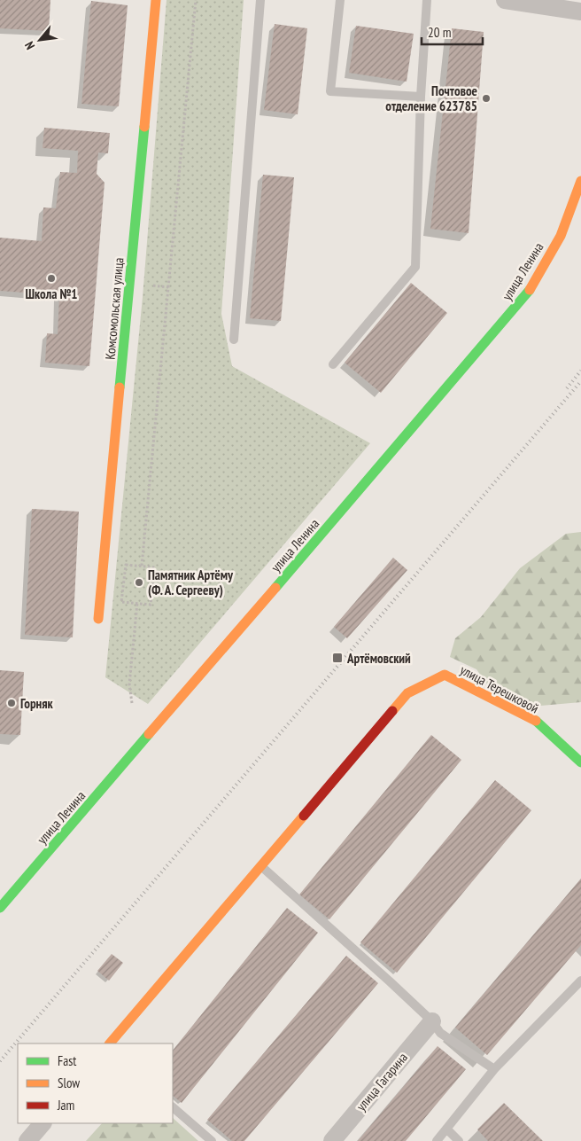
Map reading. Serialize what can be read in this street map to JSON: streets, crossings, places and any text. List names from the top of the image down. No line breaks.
{"streets":{"street":["улица Ленина","Комсомольская улица","улица Терешковой","улица Гагарина"]},"places":{"other":["Почтовое отделение 623785","Школа №1","Памятник Артёму (Ф. А. Сергееву)","Горняк"],"transit":["Артёмовский"]},"legend":["Fast","Slow","Jam"],"scale_bar":"20 m","north":"bottom left"}
